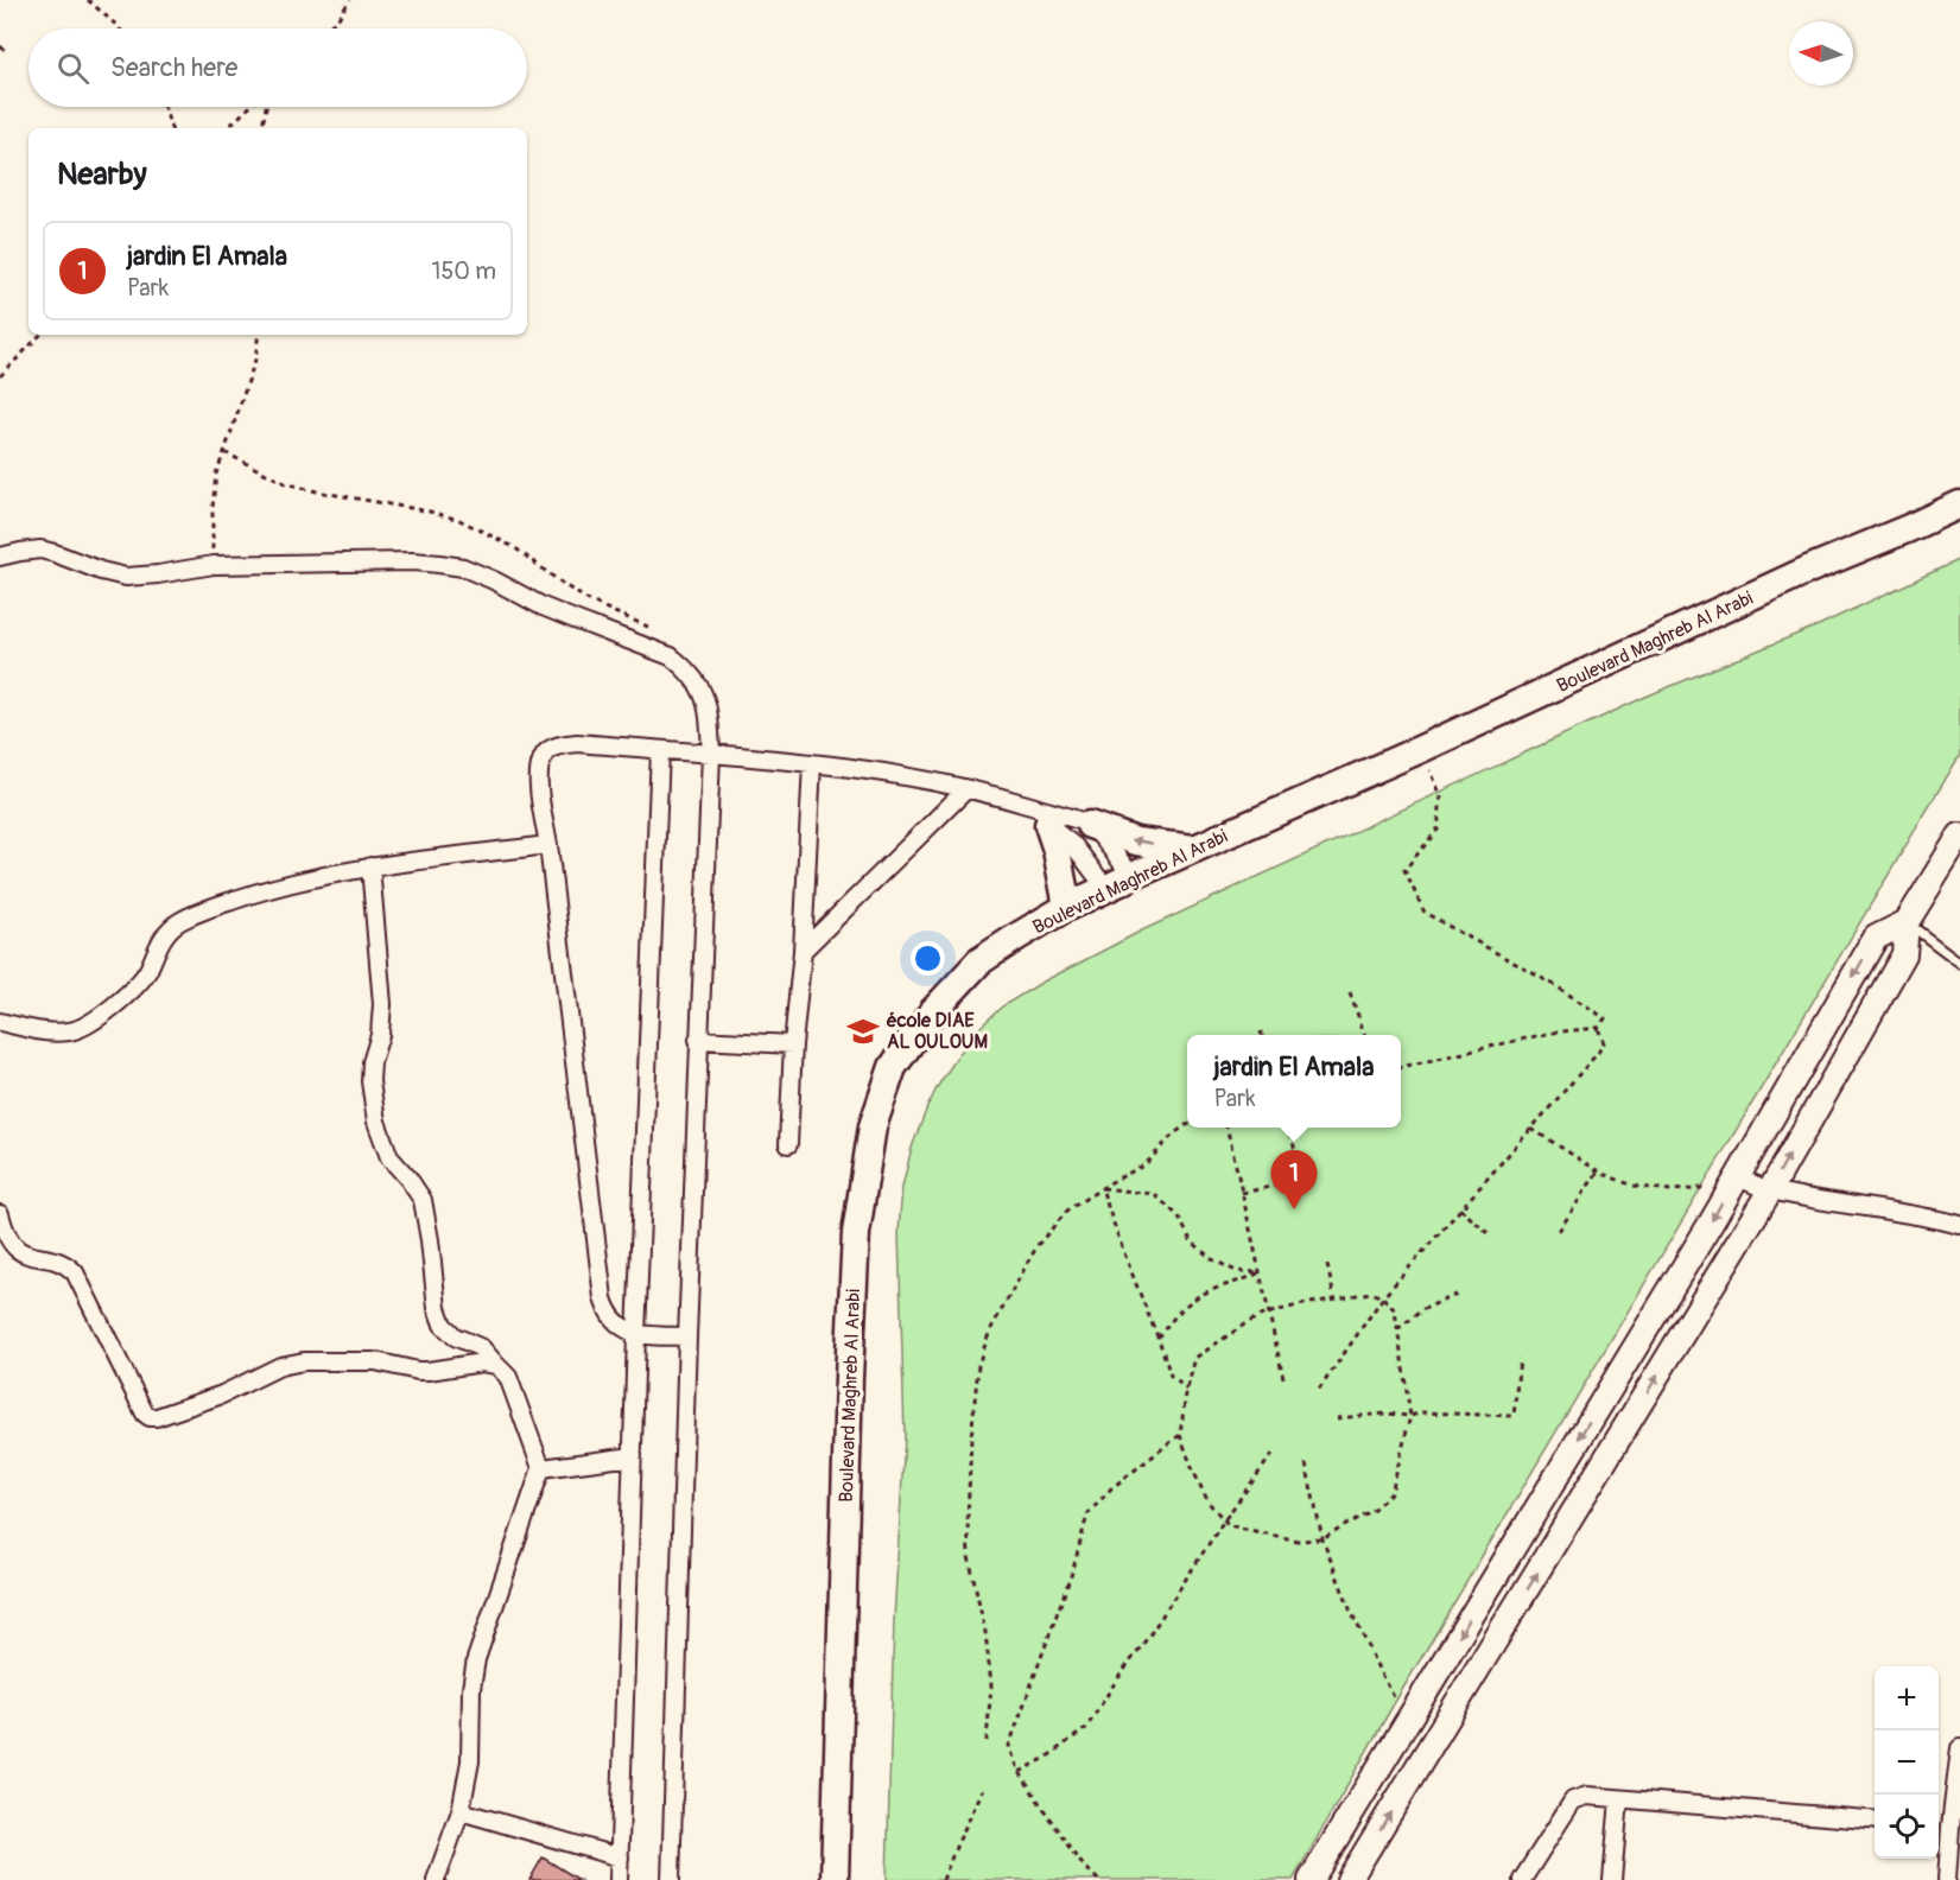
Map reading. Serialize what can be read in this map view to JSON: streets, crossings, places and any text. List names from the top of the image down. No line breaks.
{"streets":{"main road":["Boulevard Maghreb Al Arabi"]},"places":{"school or university":["école DIAE AL OULOUM"]},"north":"left","page":{"search":"Search here","heading":"Nearby","list":[{"mark":"1","name":"jardin El Amala","note":"Park","value":"150 m"}],"popup":["jardin El Amala","Park"],"pins":"1","map_buttons":["+","−"]}}
